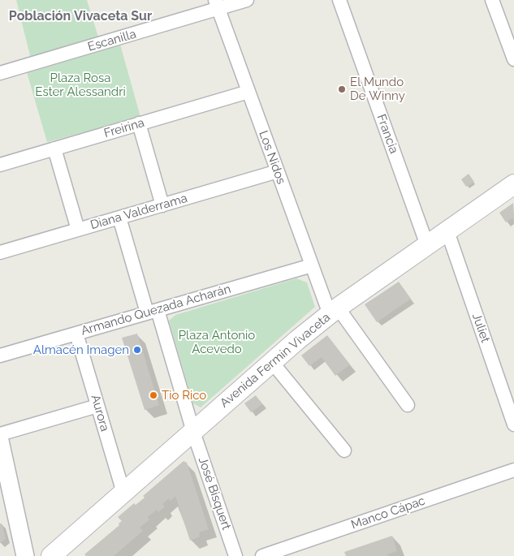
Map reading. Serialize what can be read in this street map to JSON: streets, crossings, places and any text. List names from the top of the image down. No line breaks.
{"streets":{"main road":["Avenida Fermín Vivaceta"],"street":["Escanilla","Freirina","Francia","Los Nidos","Diana Valderrama","Armando Quezada Acharán","Juliet","Aurora","José Bisquert","Manco Cápac"]},"crossings":[["Escanilla","Los Nidos"],["Freirina","Los Nidos"],["Francia","Avenida Fermín Vivaceta"],["Los Nidos","Diana Valderrama"],["Los Nidos","Armando Quezada Acharán"],["Los Nidos","Avenida Fermín Vivaceta"],["Diana Valderrama","José Bisquert"],["Armando Quezada Acharán","Aurora"],["Armando Quezada Acharán","José Bisquert"],["Juliet","Avenida Fermín Vivaceta"],["Avenida Fermín Vivaceta","Aurora"],["Avenida Fermín Vivaceta","José Bisquert"]],"districts":["Población Vivaceta Sur"],"parks":["Plaza Rosa Ester Alessandri","Plaza Antonio Acevedo"],"places":["El Mundo De Winny","Almacén Imagen","Tio Rico"]}
